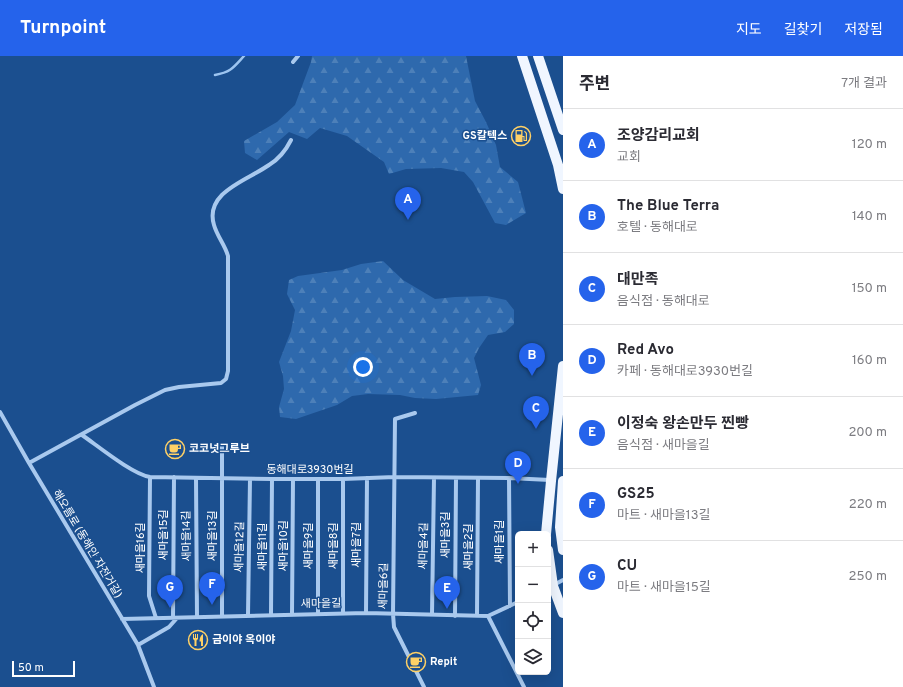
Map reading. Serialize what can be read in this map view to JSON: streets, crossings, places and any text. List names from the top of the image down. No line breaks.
{"streets":{"street":["동해대로3930번길","새마을15길","새마을3길","새마을14길","새마을13길","새마을1길","해오름로 (동해안 자전거길)","새마을7길","새마을10길","새마을9길","새마을8길","새마을4길","새마을12길","새마을11길","새마을2길","새마을16길","새마을6길","새마을길"]},"crossings":[["동해대로3930번길","새마을15길"],["동해대로3930번길","새마을3길"],["동해대로3930번길","새마을14길"],["동해대로3930번길","새마을13길"],["동해대로3930번길","새마을1길"],["동해대로3930번길","새마을7길"],["동해대로3930번길","새마을10길"],["동해대로3930번길","새마을9길"],["동해대로3930번길","새마을8길"],["동해대로3930번길","새마을4길"],["동해대로3930번길","새마을12길"],["동해대로3930번길","새마을11길"],["동해대로3930번길","새마을2길"],["동해대로3930번길","새마을16길"],["동해대로3930번길","새마을6길"],["새마을15길","새마을길"],["새마을3길","새마을길"],["새마을14길","새마을길"],["새마을13길","새마을길"],["새마을1길","새마을길"],["해오름로 (동해안 자전거길)","새마을길"],["새마을7길","새마을길"],["새마을10길","새마을길"],["새마을9길","새마을길"],["새마을8길","새마을길"],["새마을4길","새마을길"],["새마을12길","새마을길"],["새마을11길","새마을길"],["새마을2길","새마을길"],["새마을16길","새마을길"],["새마을6길","새마을길"]],"places":{"fuel station":["GS칼텍스"],"cafe":["코코넛그루브","Repit"],"restaurant":["금이야 옥이야"]},"scale_bar":"50 m","page":{"header":"Turnpoint","nav":["지도","길찾기","저장됨"],"heading":["주변","7개 결과"],"list":[{"mark":"A","name":"조양감리교회","note":"교회","value":"120 m"},{"mark":"B","name":"The Blue Terra","note":"호텔 · 동해대로","value":"140 m"},{"mark":"C","name":"대만족","note":"음식점 · 동해대로","value":"150 m"},{"mark":"D","name":"Red Avo","note":"카페 · 동해대로3930번길","value":"160 m"},{"mark":"E","name":"이정숙 왕손만두 찐빵","note":"음식점 · 새마을길","value":"200 m"},{"mark":"F","name":"GS25","note":"마트 · 새마을13길","value":"220 m"},{"mark":"G","name":"CU","note":"마트 · 새마을15길","value":"250 m"}],"pins":["A","B","C","D","F","G","E"],"map_buttons":["+","−"],"scale":"50 m"}}
